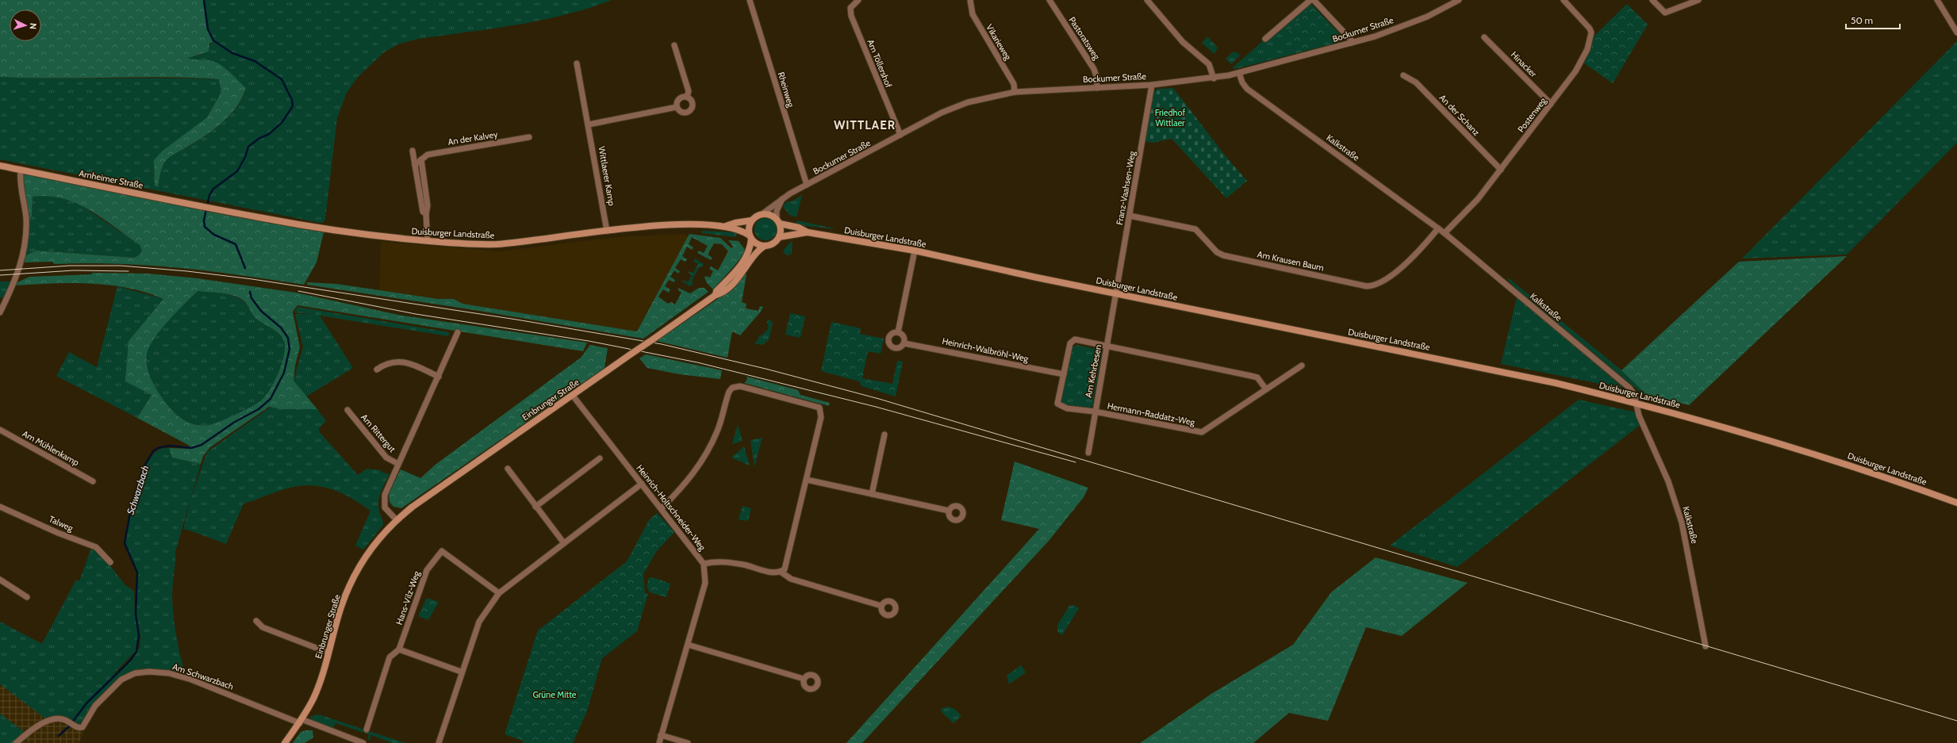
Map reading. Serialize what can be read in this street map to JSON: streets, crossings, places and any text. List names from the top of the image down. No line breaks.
{"streets":{"main road":["Arnheimer Straße","Duisburger Landstraße","Einbrunger Straße"],"street":["Bockumer Straße","Pastoratsweg","Vikarieweg","Am Töllershof","Hinacker","Rheinweg","An der Schanz","Postenweg","An der Kalvey","Kalkstraße","Wittlaerer Kamp","Franz-Vaahsen-Weg","Am Krausen Baum","Heinrich-Walbröhl-Weg","Am Kehrbesen","Hermann-Raddatz-Weg","Am Rittergut","Am Mühlenkamp","Heinrich-Holtschneider-Weg","Talweg","Hans-Vilz-Weg","Am Schwarzbach"]},"crossings":[["Bockumer Straße","Pastoratsweg"],["Bockumer Straße","Vikarieweg"],["Bockumer Straße","Am Töllershof"],["Bockumer Straße","Rheinweg"],["Bockumer Straße","Kalkstraße"],["Bockumer Straße","Franz-Vaahsen-Weg"],["Bockumer Straße","Duisburger Landstraße"],["Bockumer Straße","Einbrunger Straße"],["Hinacker","Postenweg"],["An der Schanz","Postenweg"],["Postenweg","Kalkstraße"],["Kalkstraße","Duisburger Landstraße"],["Kalkstraße","Am Krausen Baum"],["Wittlaerer Kamp","Duisburger Landstraße"],["Arnheimer Straße","Duisburger Landstraße"],["Franz-Vaahsen-Weg","Duisburger Landstraße"],["Franz-Vaahsen-Weg","Am Krausen Baum"],["Franz-Vaahsen-Weg","Am Kehrbesen"],["Duisburger Landstraße","Heinrich-Walbröhl-Weg"],["Duisburger Landstraße","Am Kehrbesen"],["Duisburger Landstraße","Einbrunger Straße"],["Am Kehrbesen","Hermann-Raddatz-Weg"],["Einbrunger Straße","Heinrich-Holtschneider-Weg"],["Einbrunger Straße","Am Schwarzbach"]],"districts":["WITTLAER"],"water":["Schwarzbach"],"parks":["Friedhof Wittlaer","Grüne Mitte"],"scale_bar":"50 m","north":"right"}
